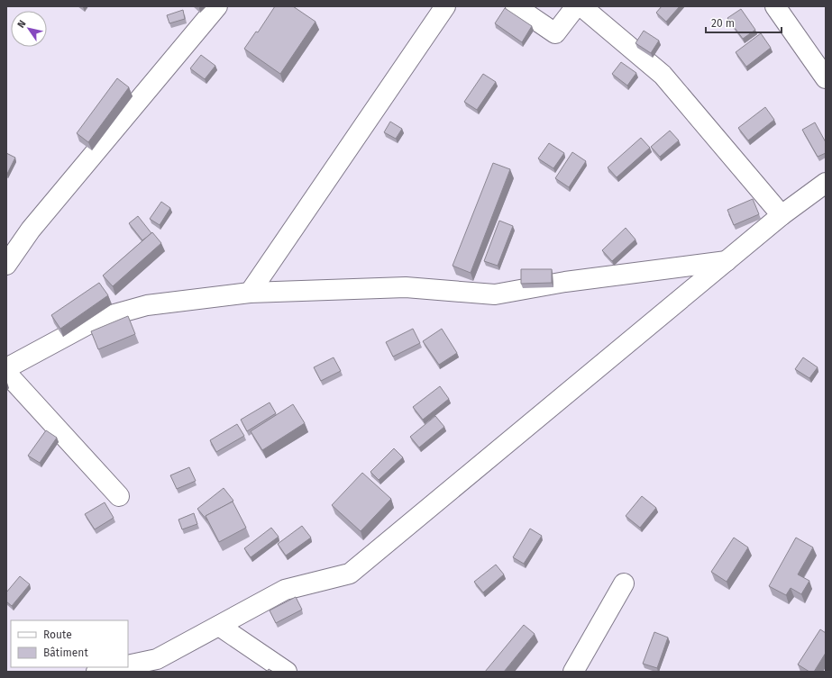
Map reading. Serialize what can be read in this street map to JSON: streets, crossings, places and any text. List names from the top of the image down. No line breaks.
{"legend":["Route","Bâtiment"],"scale_bar":"20 m","north":"top left"}
